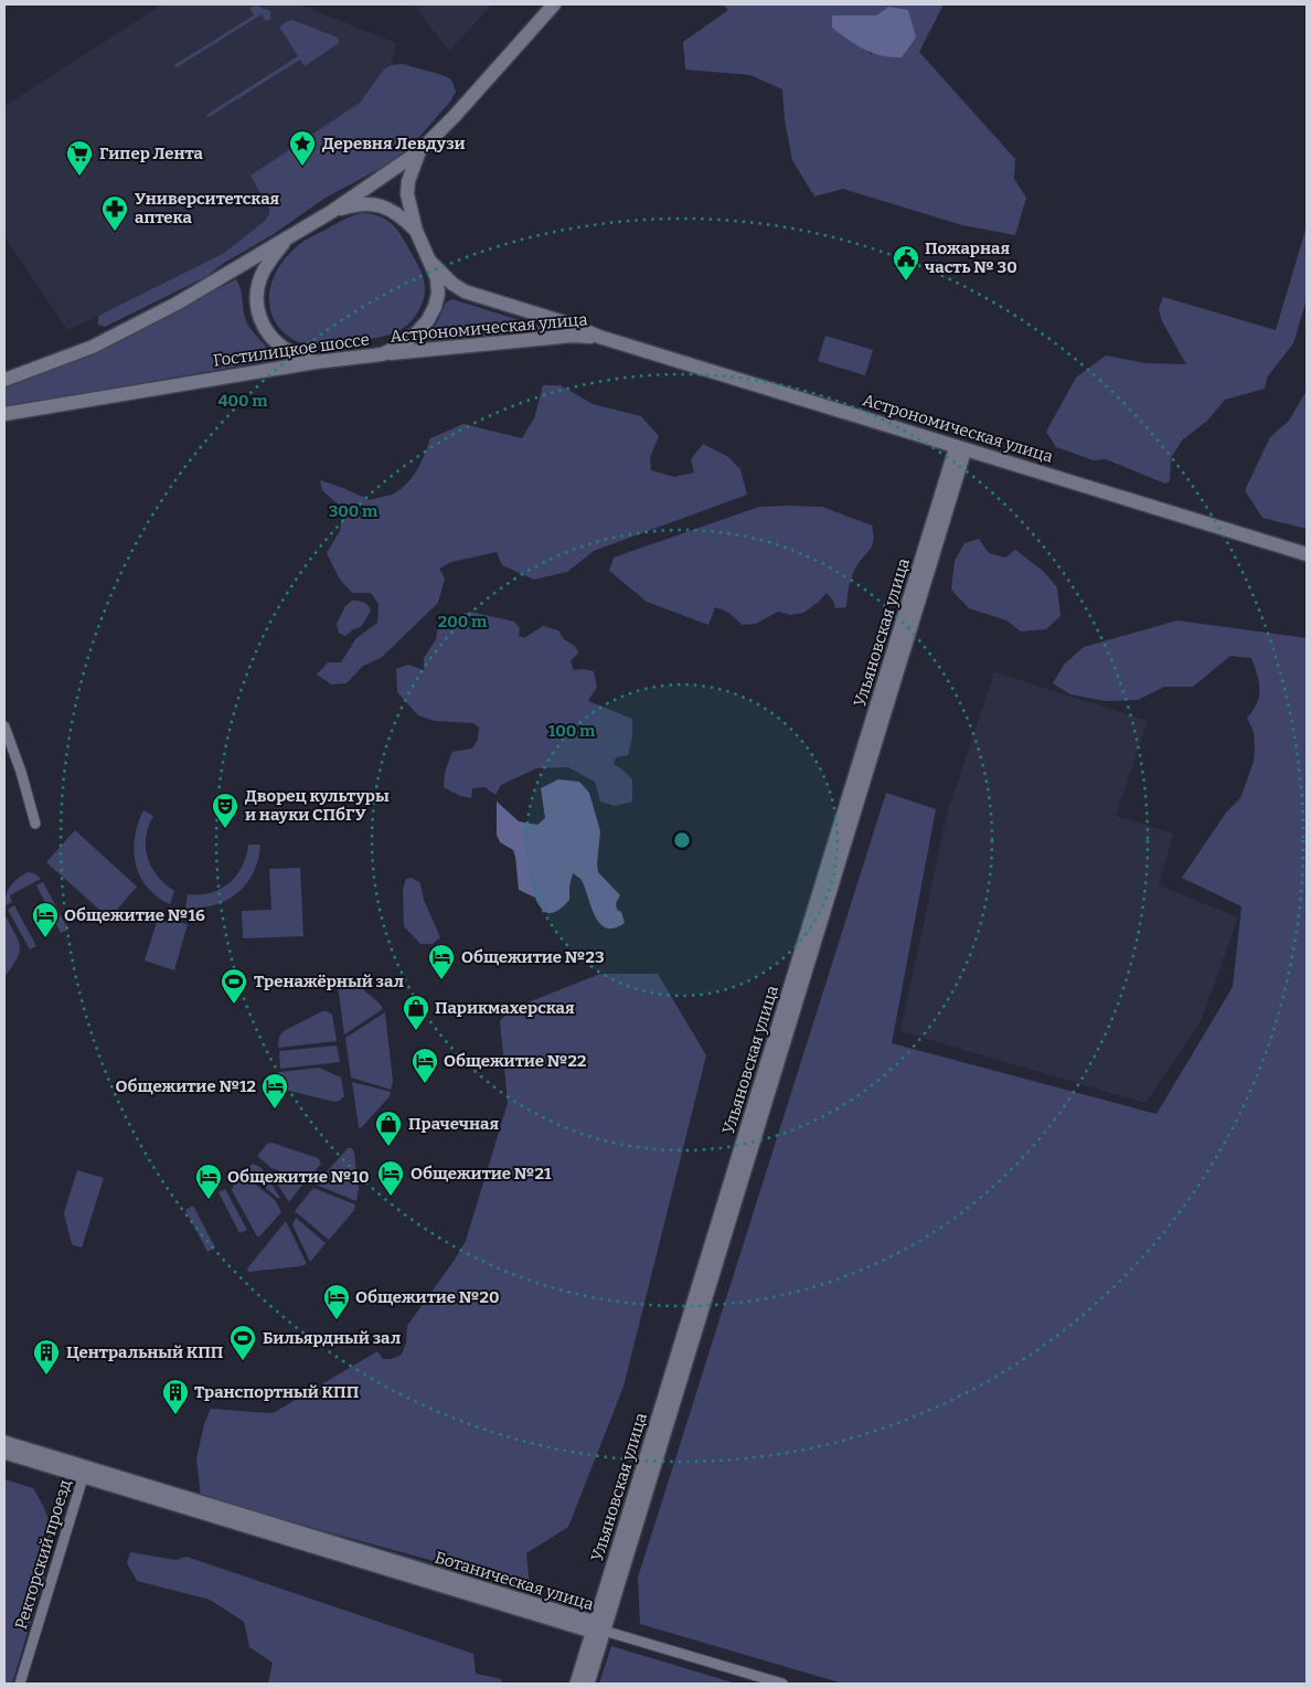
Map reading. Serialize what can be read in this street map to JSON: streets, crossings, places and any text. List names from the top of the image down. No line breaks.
{"streets":{"main road":["Астрономическая улица","Гостилицкое шоссе"],"street":["Ульяновская улица","Ректорский проезд","Ботаническая улица"]},"crossings":[["Астрономическая улица","Гостилицкое шоссе"],["Астрономическая улица","Ульяновская улица"],["Ульяновская улица","Ботаническая улица"],["Ректорский проезд","Ботаническая улица"]],"places":{"place":["Деревня Левдузи"],"supermarket":["Гипер Лента"],"pharmacy":["Университетская аптека"],"public building":["Пожарная часть № 30"],"theatre":["Дворец культуры и науки СПбГУ"],"hotel":["Общежитие №16","Общежитие №23","Общежитие №22","Общежитие №12","Общежитие №21","Общежитие №10","Общежитие №20"],"sports":["Тренажёрный зал","Бильярдный зал"],"shop":["Парикмахерская","Прачечная"],"building":["Центральный КПП","Транспортный КПП"]},"rings":["400 m","300 m","200 m","100 m"]}
